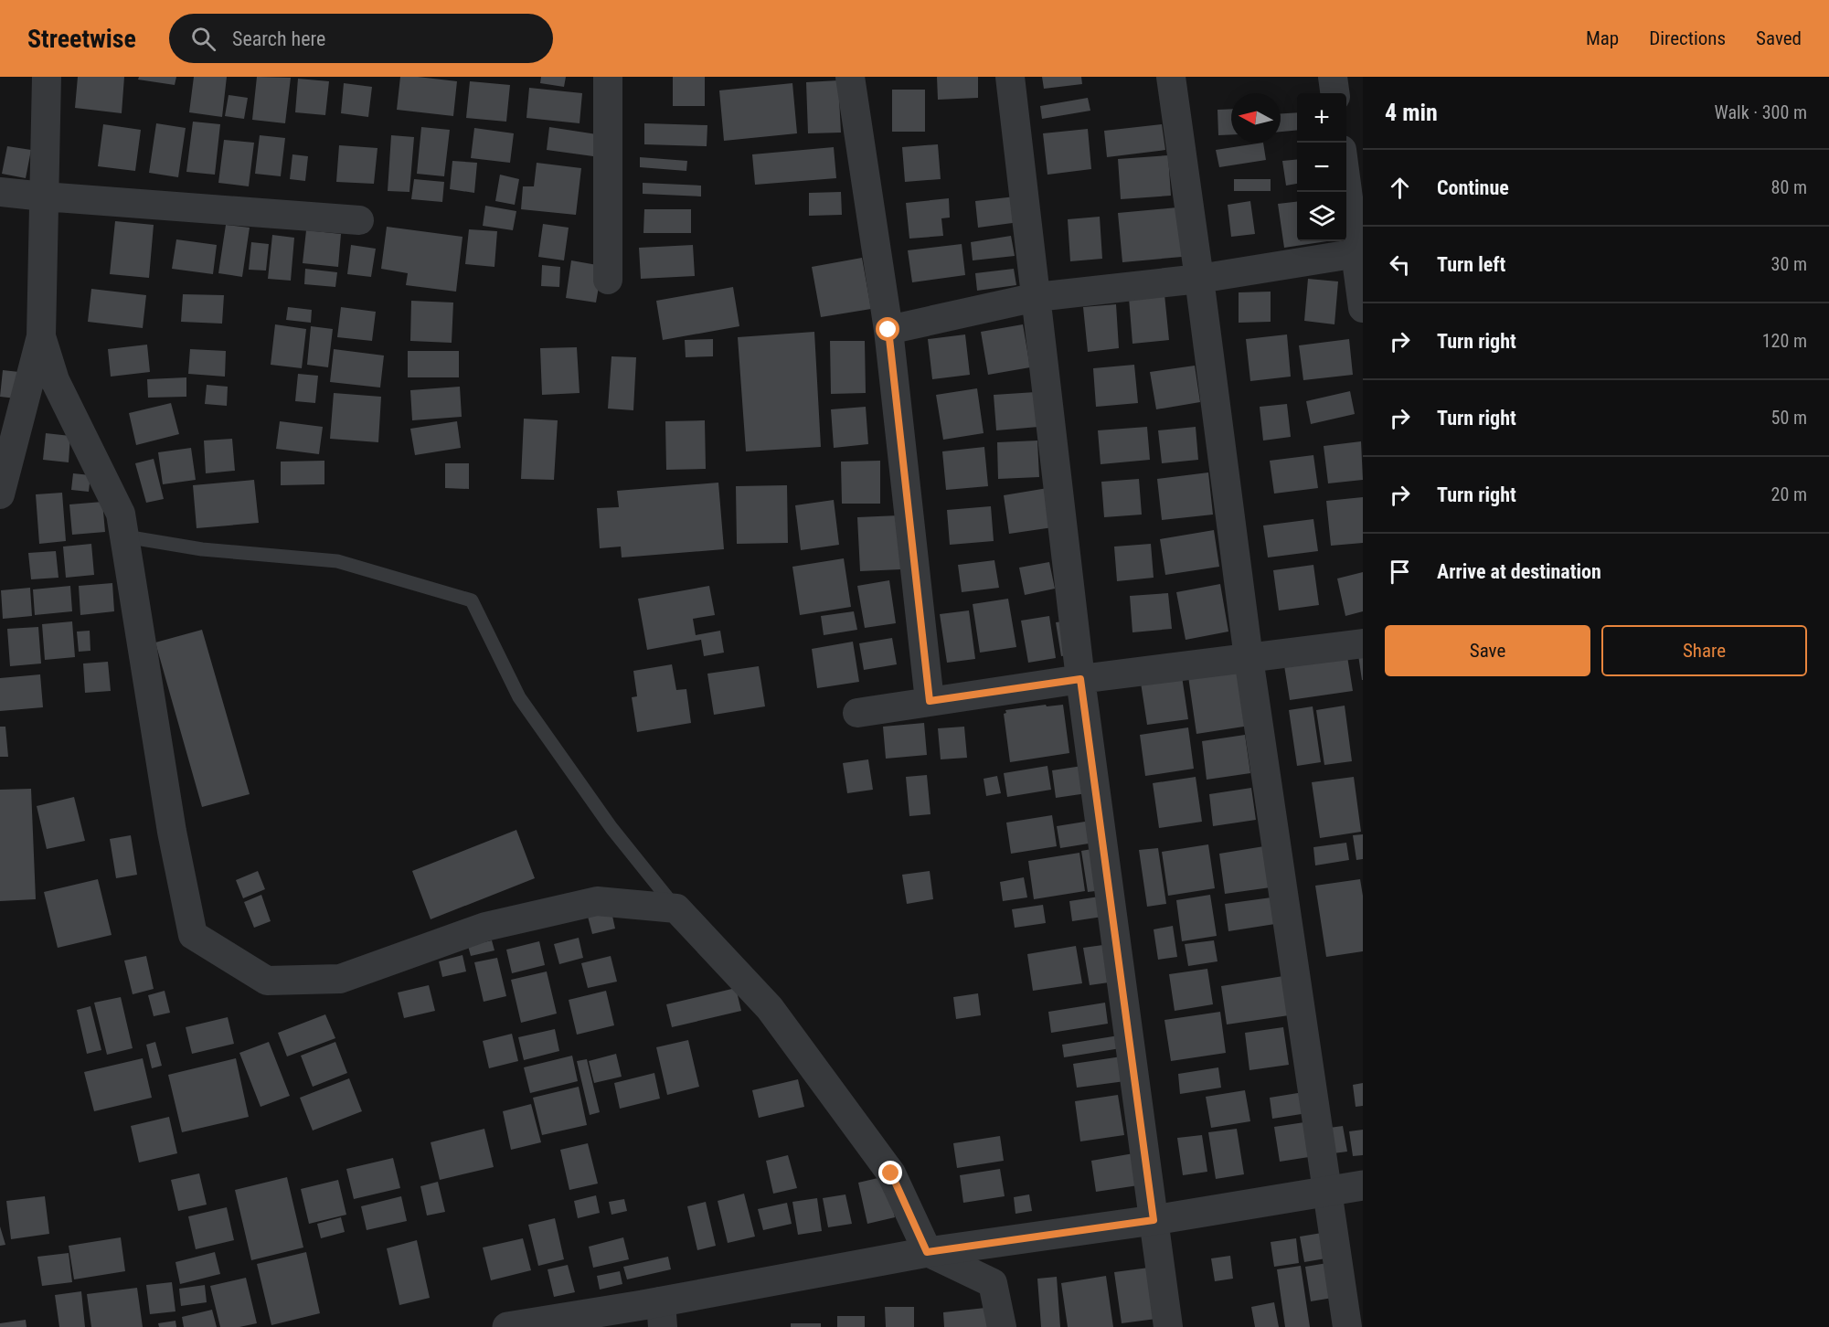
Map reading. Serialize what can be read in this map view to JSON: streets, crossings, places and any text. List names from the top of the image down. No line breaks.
{"north":"left","page":{"header":"Streetwise","search":"Search here","nav":["Map","Directions","Saved"],"heading":["4 min","Walk · 300 m"],"map_buttons":["+","−"],"list":[["Continue","80 m"],["Turn left","30 m"],["Turn right","120 m"],["Turn right","50 m"],["Turn right","20 m"],"Arrive at destination"],"buttons":["Save","Share"]}}
